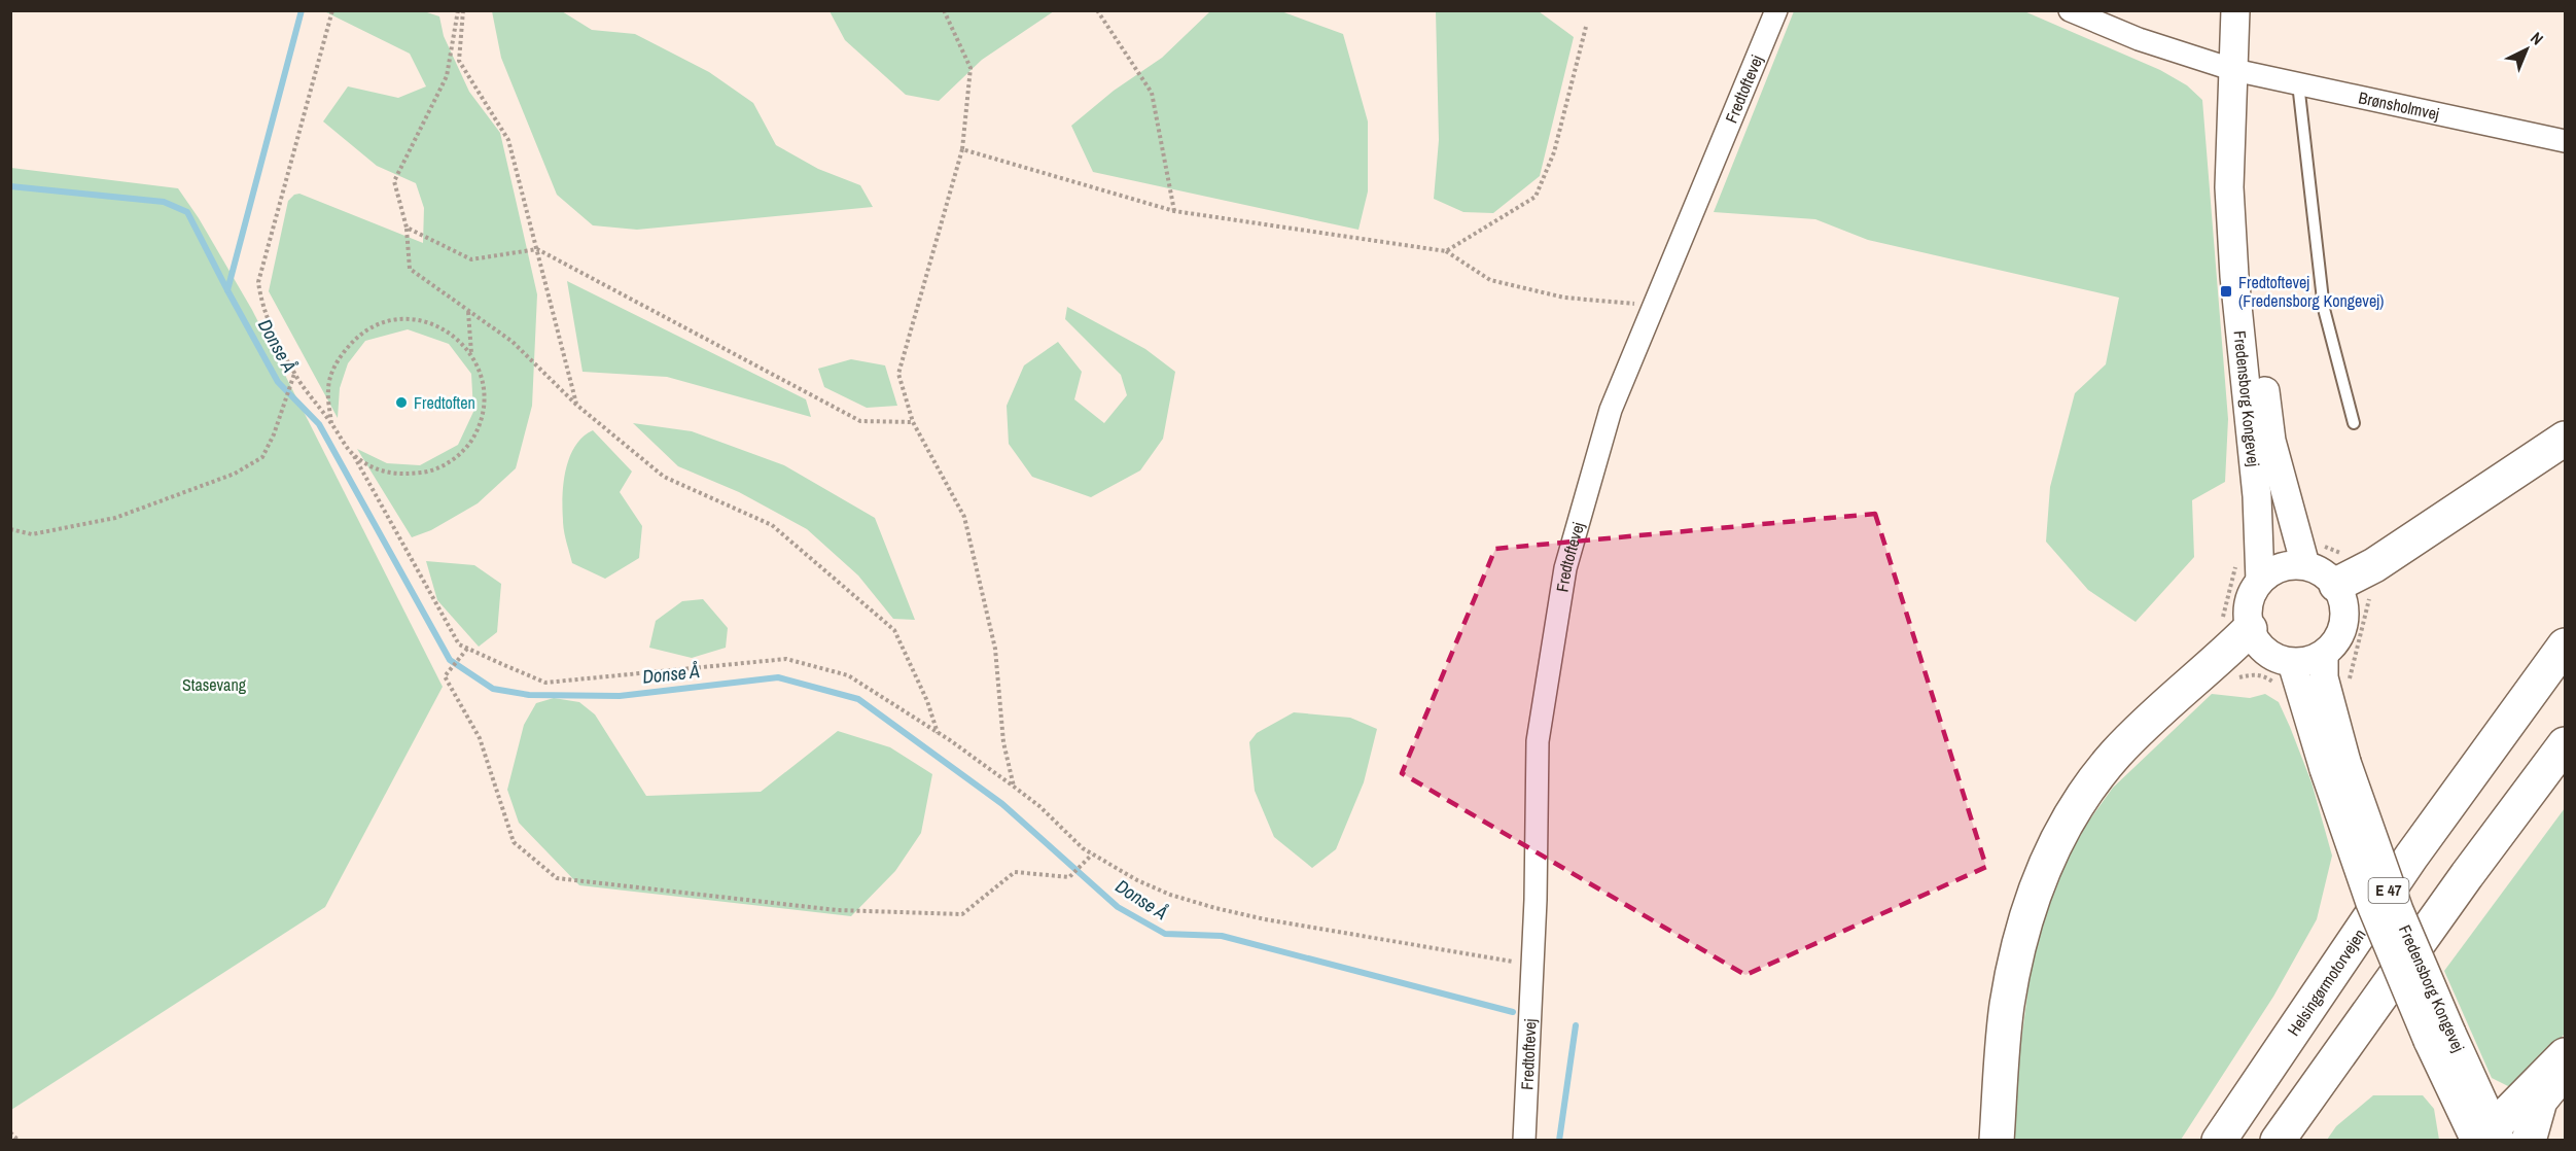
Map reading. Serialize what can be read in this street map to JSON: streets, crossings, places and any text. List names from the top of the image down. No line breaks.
{"streets":{"highway":["E 47","Helsingørmotorvejen"],"street":["Fredtoftevej","Brønsholmvej","Fredensborg Kongevej"]},"crossings":[["Brønsholmvej","Fredensborg Kongevej"]],"water":["Donse Å"],"parks":["Stasevang"],"places":{"transit":["Fredtoftevej (Fredensborg Kongevej)"],"other":["Fredtoften"]},"north":"top right"}
